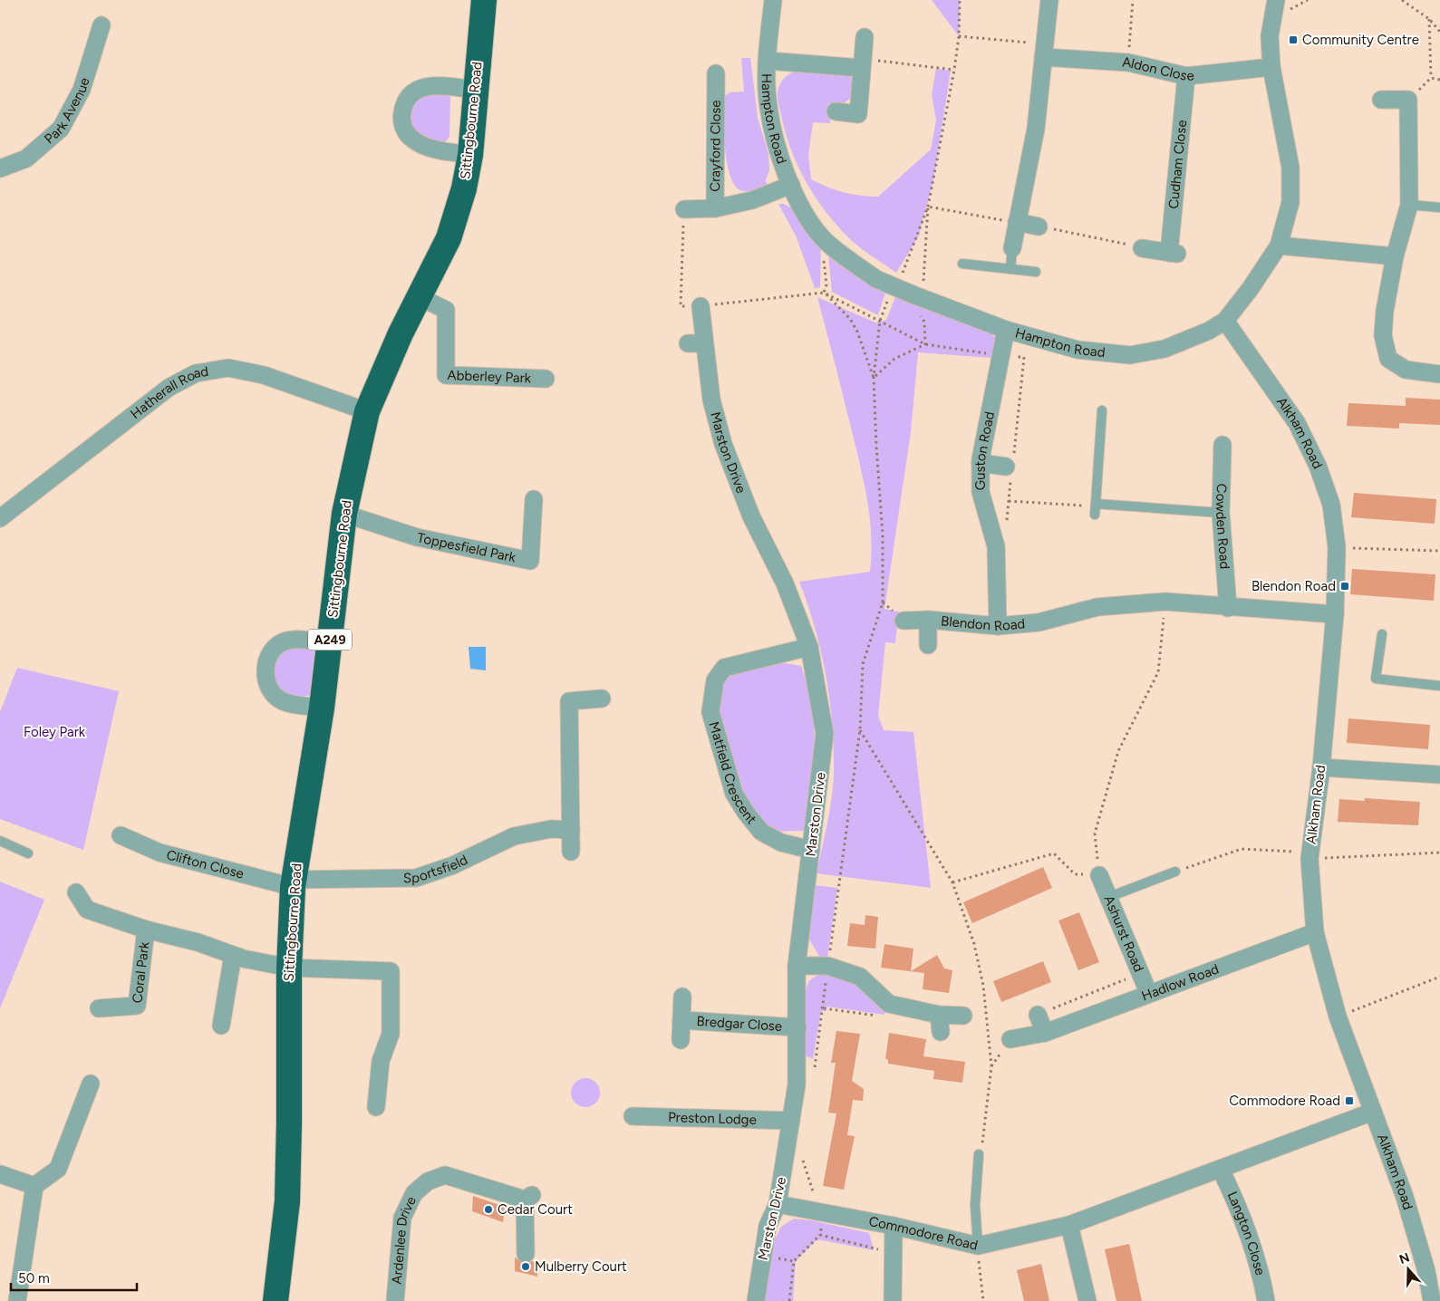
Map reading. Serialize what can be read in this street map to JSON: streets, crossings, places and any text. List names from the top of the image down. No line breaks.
{"streets":{"highway":["Sittingbourne Road","A249"],"street":["Aldon Close","Park Avenue","Hampton Road","Crayford Close","Cudham Close","Abberley Park","Hatherall Road","Alkham Road","Guston Road","Marston Drive","Cowden Road","Toppesfield Park","Blendon Road","Matfield Crescent","Clifton Close","Sportsfield","Ashurst Road","Coral Park","Hadlow Road","Bredgar Close","Preston Lodge","Commodore Road","Langton Close","Ardenlee Drive"]},"crossings":[["Aldon Close","Hampton Road"],["Aldon Close","Cudham Close"],["Hampton Road","Crayford Close"],["Hampton Road","Alkham Road"],["Hampton Road","Guston Road"],["Sittingbourne Road","Abberley Park"],["Sittingbourne Road","Hatherall Road"],["Sittingbourne Road","Toppesfield Park"],["Sittingbourne Road","Clifton Close"],["Sittingbourne Road","Sportsfield"],["Sittingbourne Road","Coral Park"],["Alkham Road","Blendon Road"],["Alkham Road","Hadlow Road"],["Alkham Road","Commodore Road"],["Guston Road","Blendon Road"],["Marston Drive","Matfield Crescent"],["Marston Drive","Bredgar Close"],["Marston Drive","Preston Lodge"],["Marston Drive","Commodore Road"],["Cowden Road","Blendon Road"],["Clifton Close","Sportsfield"],["Ashurst Road","Hadlow Road"],["Commodore Road","Langton Close"]],"parks":["Foley Park"],"places":{"transit":["Community Centre","Blendon Road","Commodore Road"],"other":["Cedar Court","Mulberry Court"]},"scale_bar":"50 m","north":"top"}
